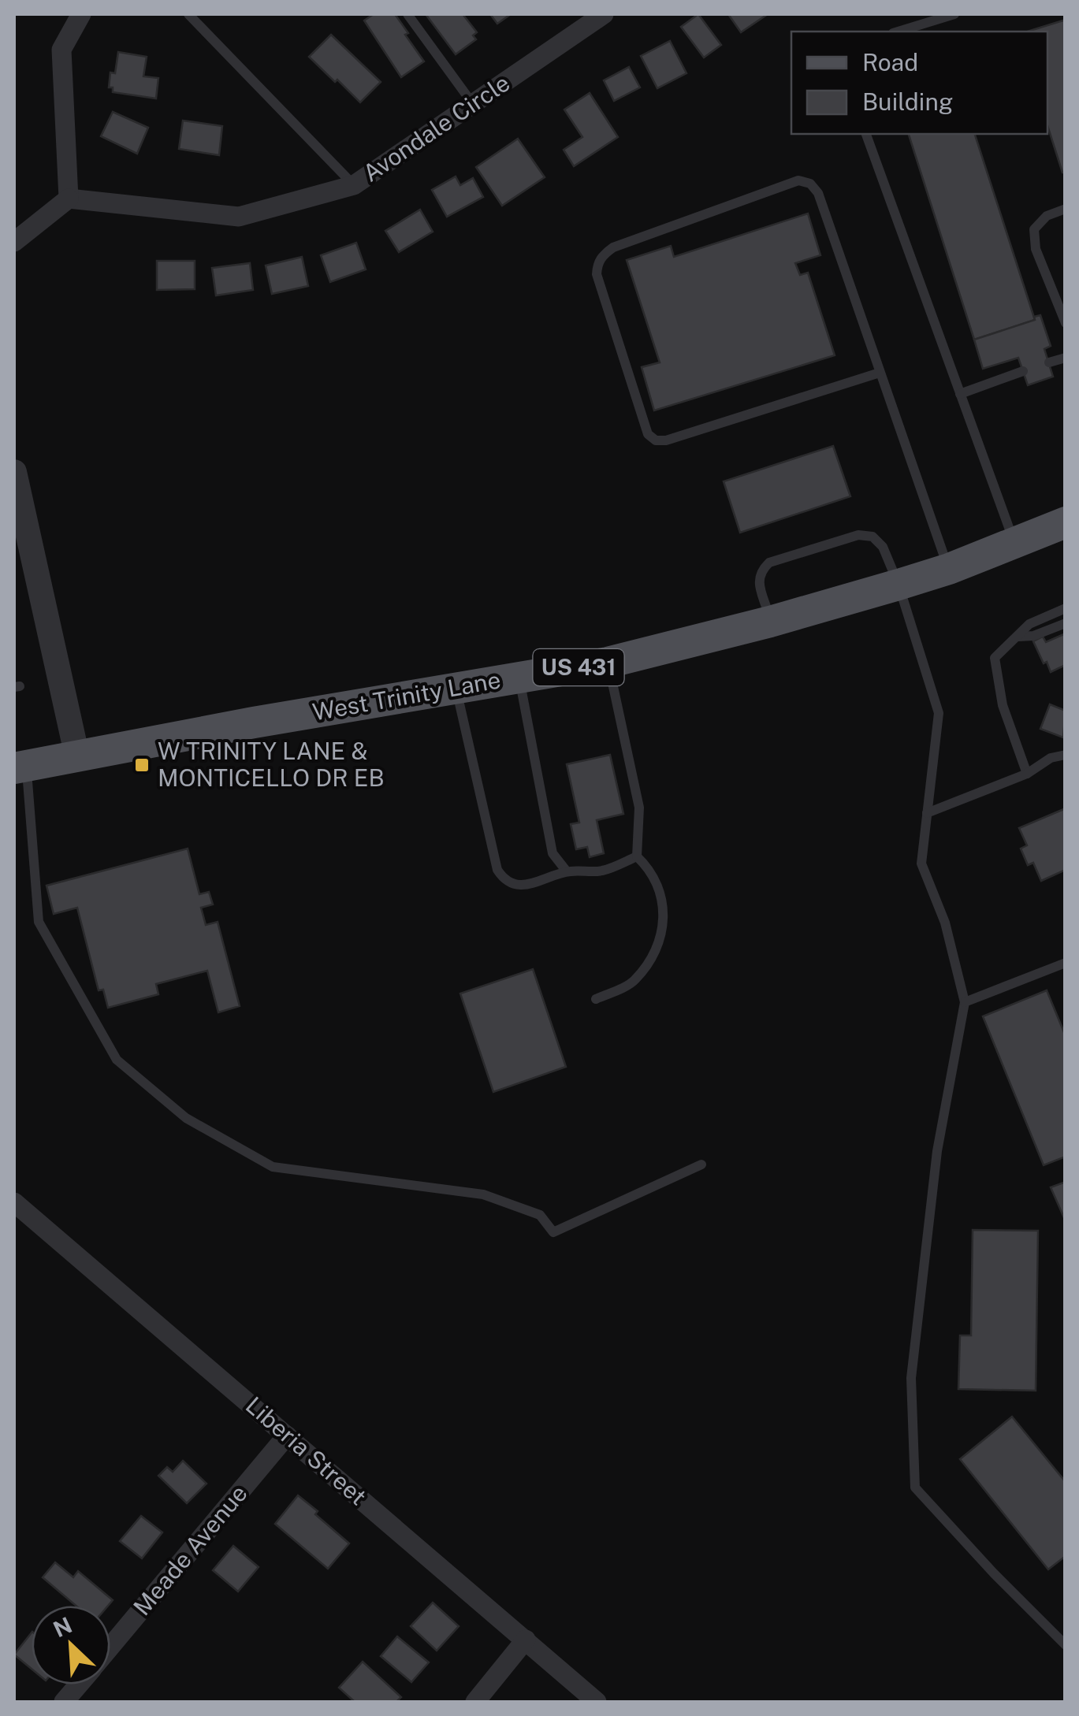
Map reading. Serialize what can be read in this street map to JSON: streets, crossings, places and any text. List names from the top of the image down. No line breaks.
{"streets":{"main road":["US 431","West Trinity Lane"],"street":["Avondale Circle","Liberia Street","Meade Avenue"]},"crossings":[["Liberia Street","Meade Avenue"]],"places":{"transit":["W TRINITY LANE & MONTICELLO DR EB"]},"legend":["Road","Building"],"north":"top left"}
